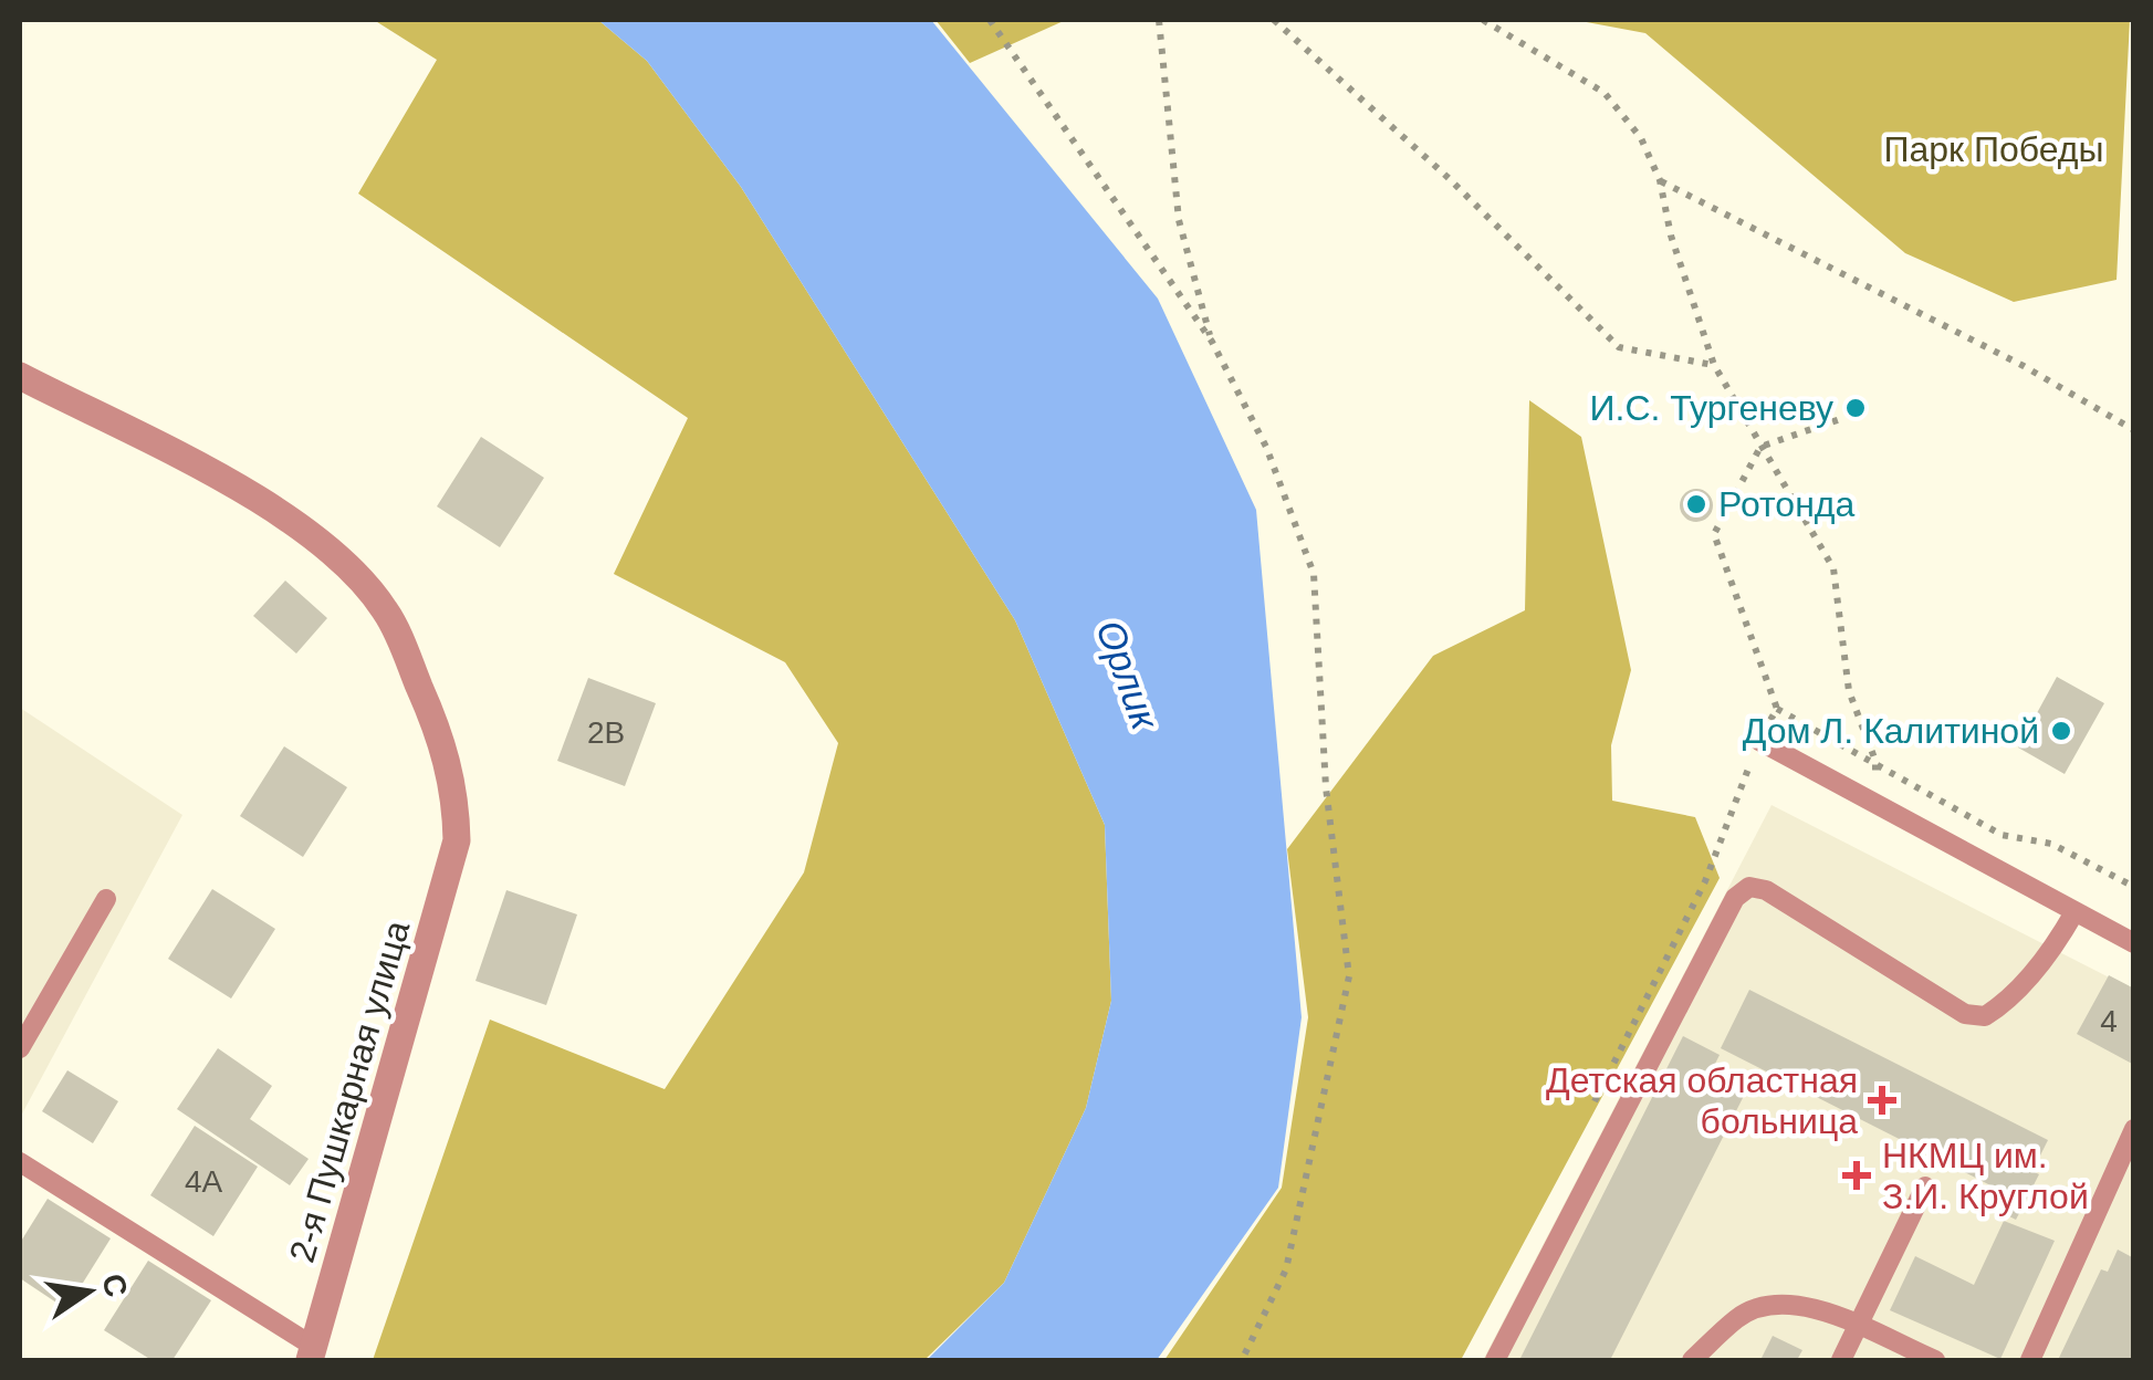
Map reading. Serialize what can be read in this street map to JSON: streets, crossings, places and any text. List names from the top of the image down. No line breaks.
{"streets":{"street":["2-я Пушкарная улица"]},"water":["Орлик"],"parks":["Парк Победы"],"places":{"other":["И.С. Тургеневу","Ротонда","Дом Л. Калитиной"],"health":["Детская областная больница","НКМЦ им. З.И. Круглой"]},"house_numbers":["2В","4","4А"],"north":"right"}
